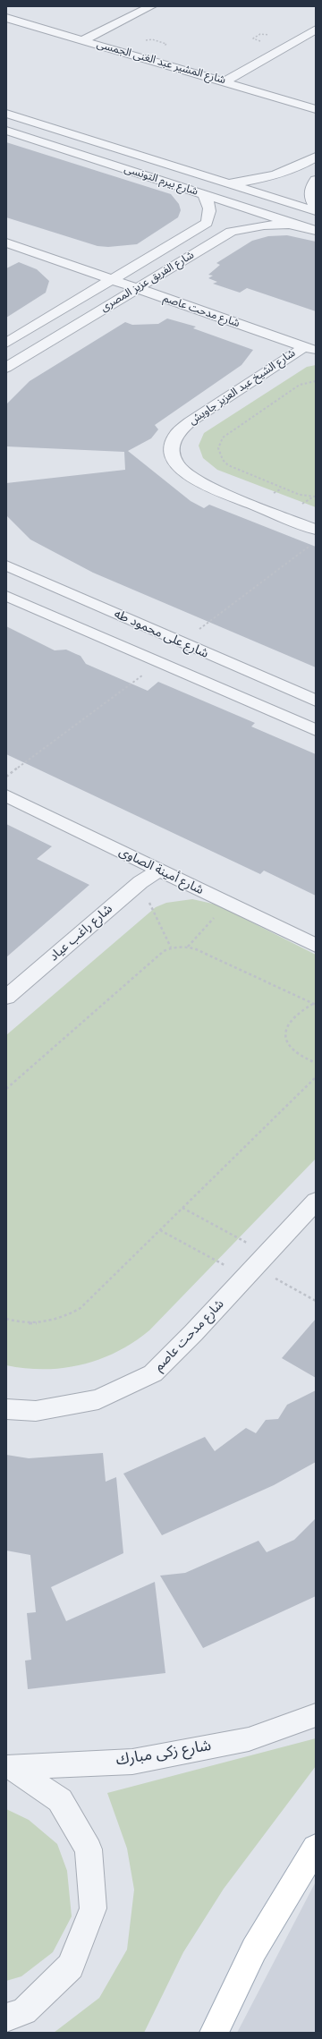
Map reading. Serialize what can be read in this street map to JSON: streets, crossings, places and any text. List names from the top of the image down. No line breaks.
{"streets":{"street":["شارع المشير عبد الغنى الجمسى","شارع بيرم التونسى","شارع الفريق عزيز المصرى","شارع مدحت عاصم","شارع الشيخ عبد العزيز جاويش","شارع على محمود طه","شارع أمينة الصاوى","شارع راغب عياد","شارع زكى مبارك"]},"crossings":[["شارع بيرم التونسى","شارع الفريق عزيز المصرى"],["شارع الفريق عزيز المصرى","شارع مدحت عاصم"],["شارع مدحت عاصم","شارع الشيخ عبد العزيز جاويش"],["شارع أمينة الصاوى","شارع راغب عياد"]]}
